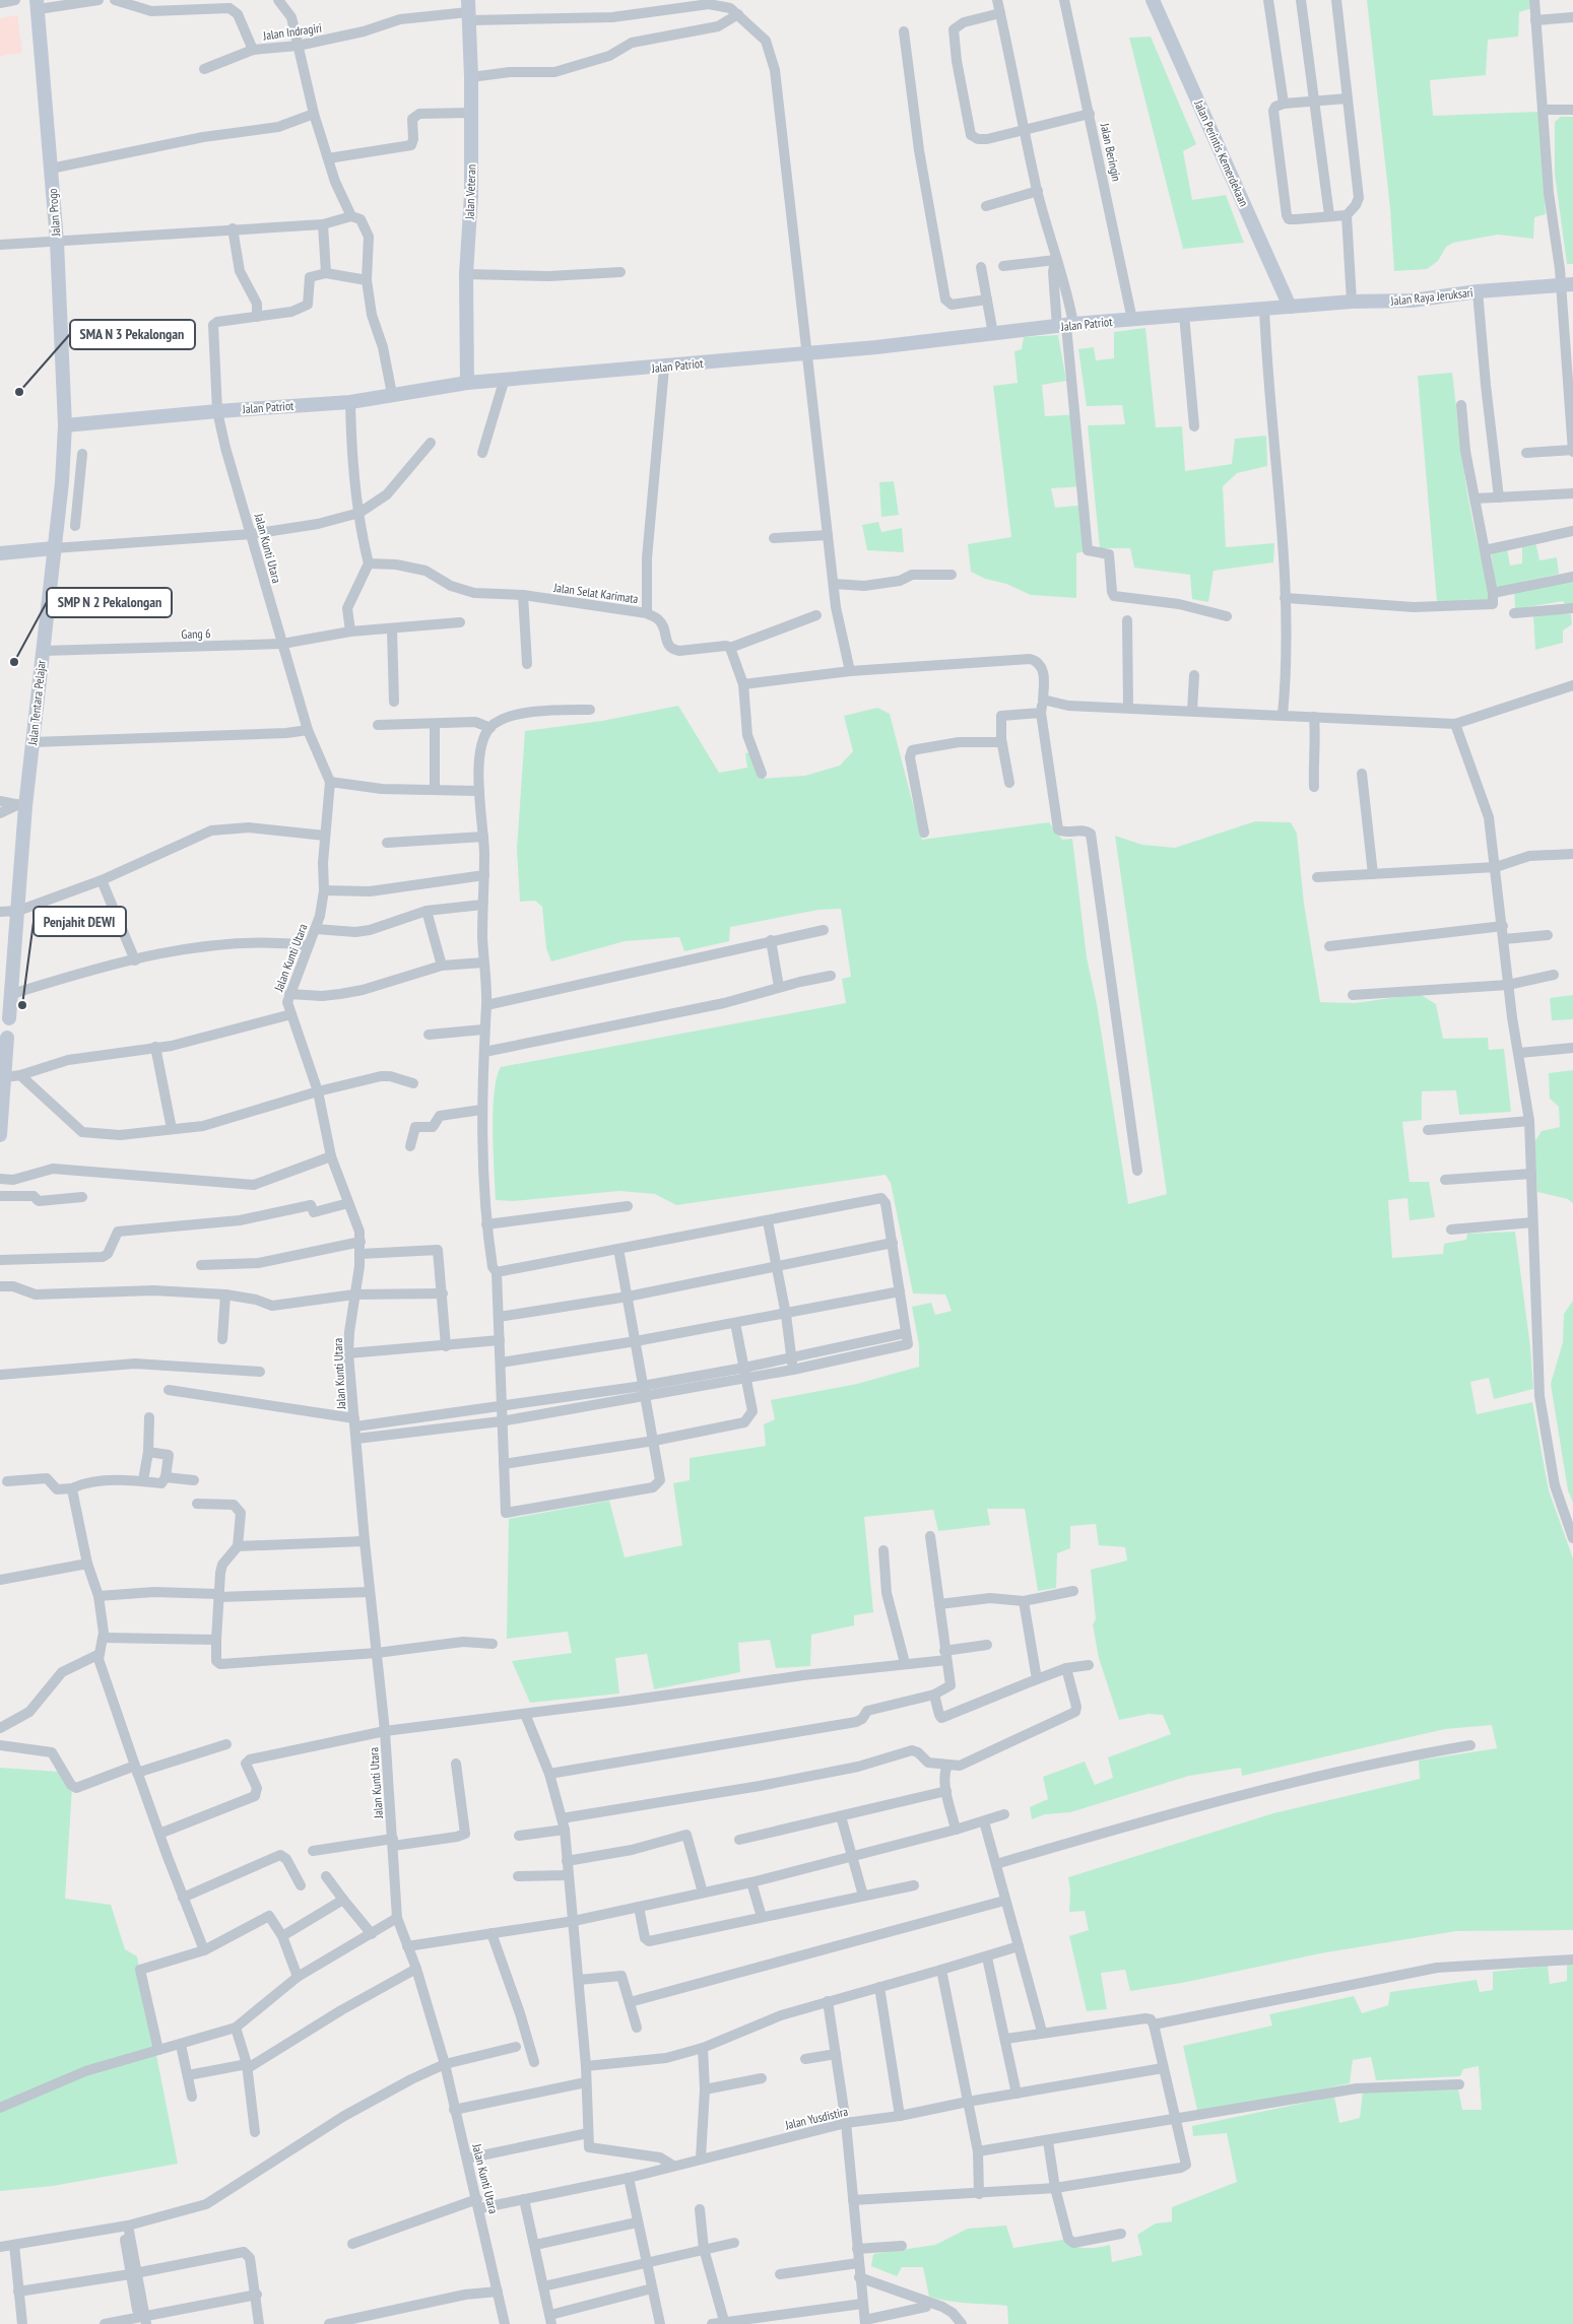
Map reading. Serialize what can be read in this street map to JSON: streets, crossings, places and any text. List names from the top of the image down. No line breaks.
{"streets":{"street":["Jalan Indragiri","Jalan Beringin","Jalan Perintis Kemerdekaan","Jalan Veteran","Jalan Progo","Jalan Raya Jeruksari","Jalan Patriot","Jalan Kunti Utara","Jalan Selat Karimata","Gang 6","Jalan Tentara Pelajar","Jalan Yusdistira"]},"crossings":[["Jalan Indragiri","Jalan Veteran"],["Jalan Beringin","Jalan Patriot"],["Jalan Perintis Kemerdekaan","Jalan Raya Jeruksari"],["Jalan Perintis Kemerdekaan","Jalan Patriot"],["Jalan Veteran","Jalan Patriot"],["Jalan Progo","Jalan Patriot"],["Jalan Progo","Jalan Tentara Pelajar"],["Jalan Raya Jeruksari","Jalan Patriot"],["Jalan Patriot","Jalan Kunti Utara"],["Jalan Patriot","Jalan Tentara Pelajar"],["Jalan Kunti Utara","Gang 6"],["Jalan Kunti Utara","Jalan Yusdistira"],["Gang 6","Jalan Tentara Pelajar"]],"places":["SMA N 3 Pekalongan","SMP N 2 Pekalongan","Penjahit DEWI"]}
